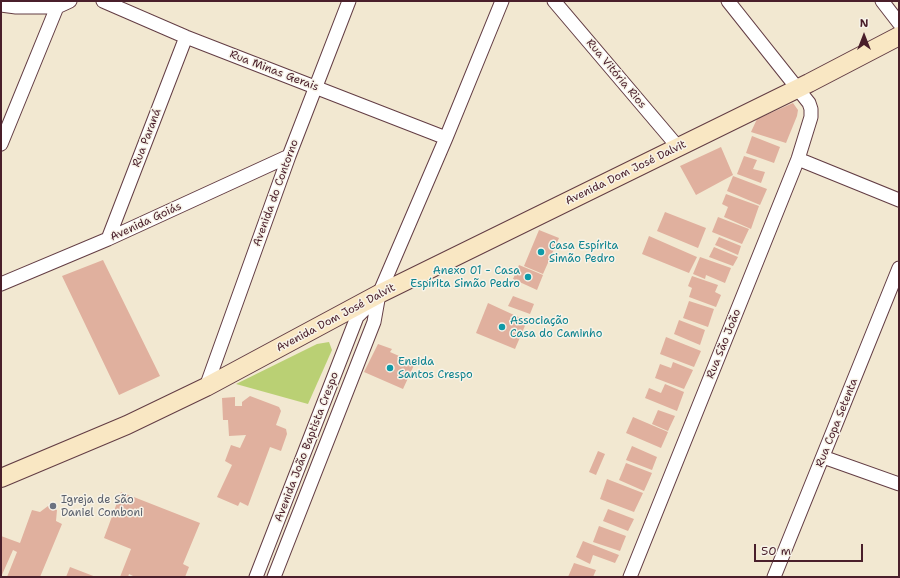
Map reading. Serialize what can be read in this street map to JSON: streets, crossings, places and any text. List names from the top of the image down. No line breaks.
{"streets":{"street":["Rua Minas Gerais","Rua Vitória Rios","Rua Paraná","Avenida Dom José Dalvit","Avenida do Contorno","Avenida Goiás","Rua São João","Rua Copa Setenta","Avenida João Baptista Crespo"]},"crossings":[["Rua Minas Gerais","Rua Paraná"],["Rua Minas Gerais","Avenida do Contorno"],["Rua Vitória Rios","Avenida Dom José Dalvit"],["Rua Paraná","Avenida Goiás"],["Avenida Dom José Dalvit","Avenida do Contorno"],["Avenida Dom José Dalvit","Rua São João"],["Avenida Dom José Dalvit","Avenida João Baptista Crespo"],["Avenida do Contorno","Avenida Goiás"]],"places":["Casa Espírita Simão Pedro","Anexo 01 - Casa Espírita Simão Pedro","Associação Casa do Caminho","Eneida Santos Crespo","Igreja de São Daniel Comboni"],"scale_bar":"50 m","north":"top"}
